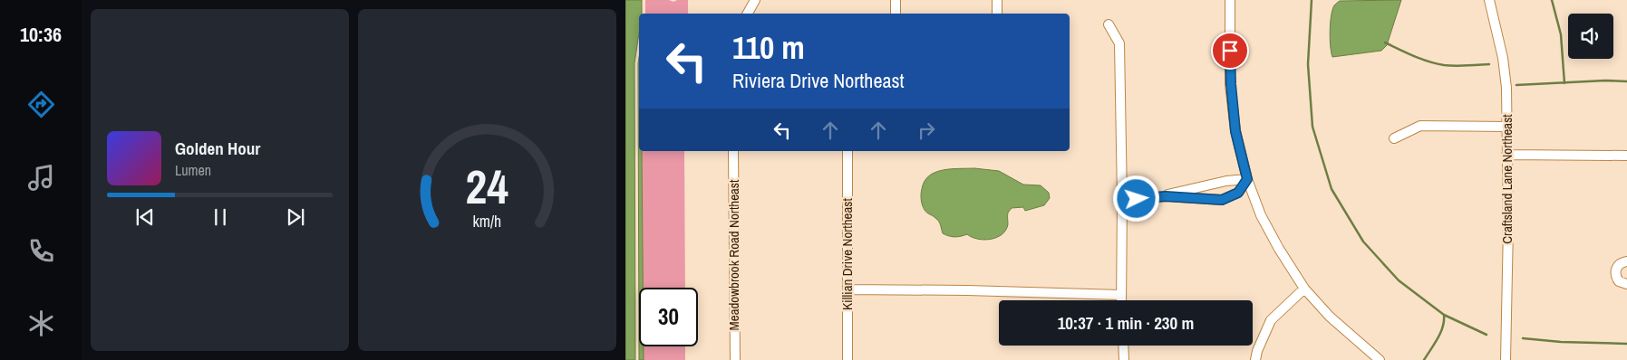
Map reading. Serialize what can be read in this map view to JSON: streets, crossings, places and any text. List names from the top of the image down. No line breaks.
{"streets":{"street":["Craftsland Lane Northeast","Killian Drive Northeast","Meadowbrook Road Northeast"]},"page":{"tabs":"10:36","turn":["110 m","Riviera Drive Northeast"],"song":["Golden Hour","Lumen"],"limit":"30","trip":"10:37 · 1 min · 230 m","gauge":["24","km/h"]}}
